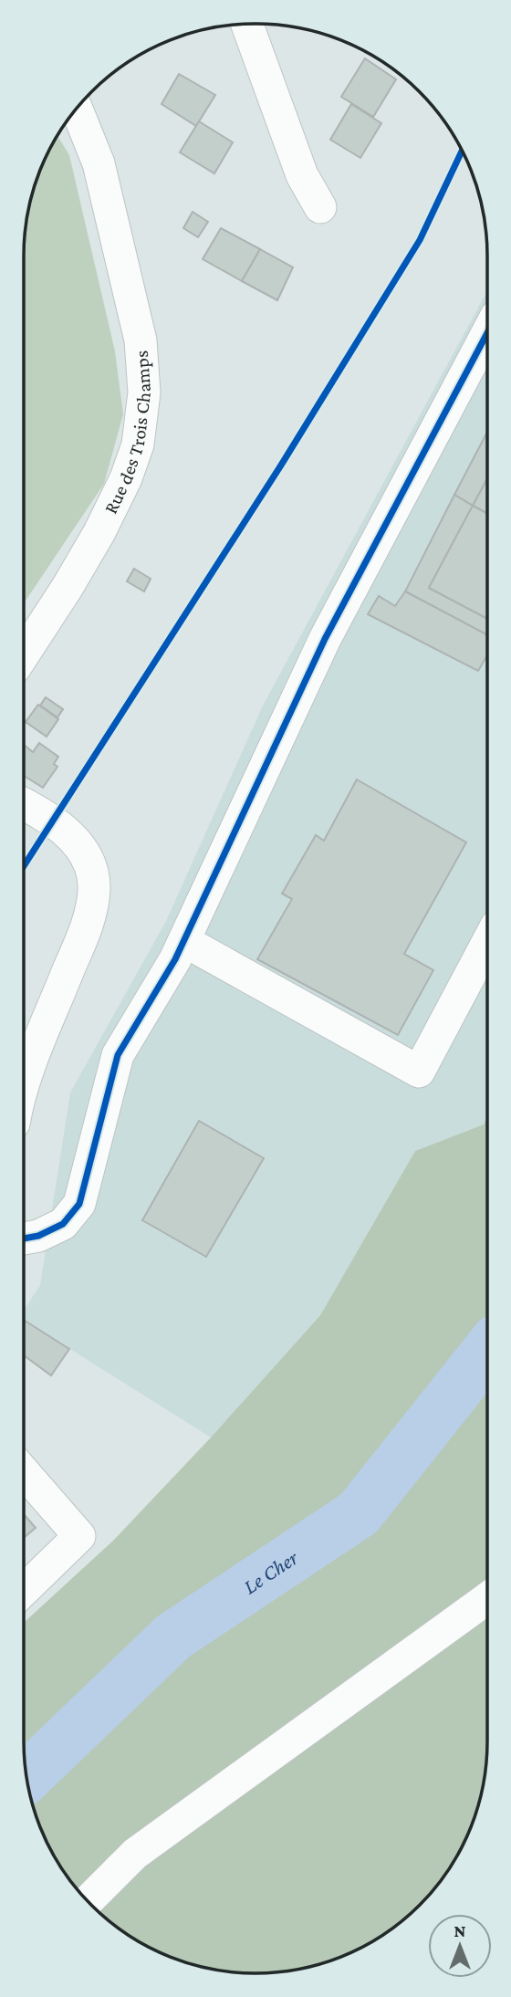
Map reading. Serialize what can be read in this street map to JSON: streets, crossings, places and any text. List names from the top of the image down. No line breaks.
{"streets":{"street":["Rue des Trois Champs"]},"water":["Le Cher"],"north":"top"}
